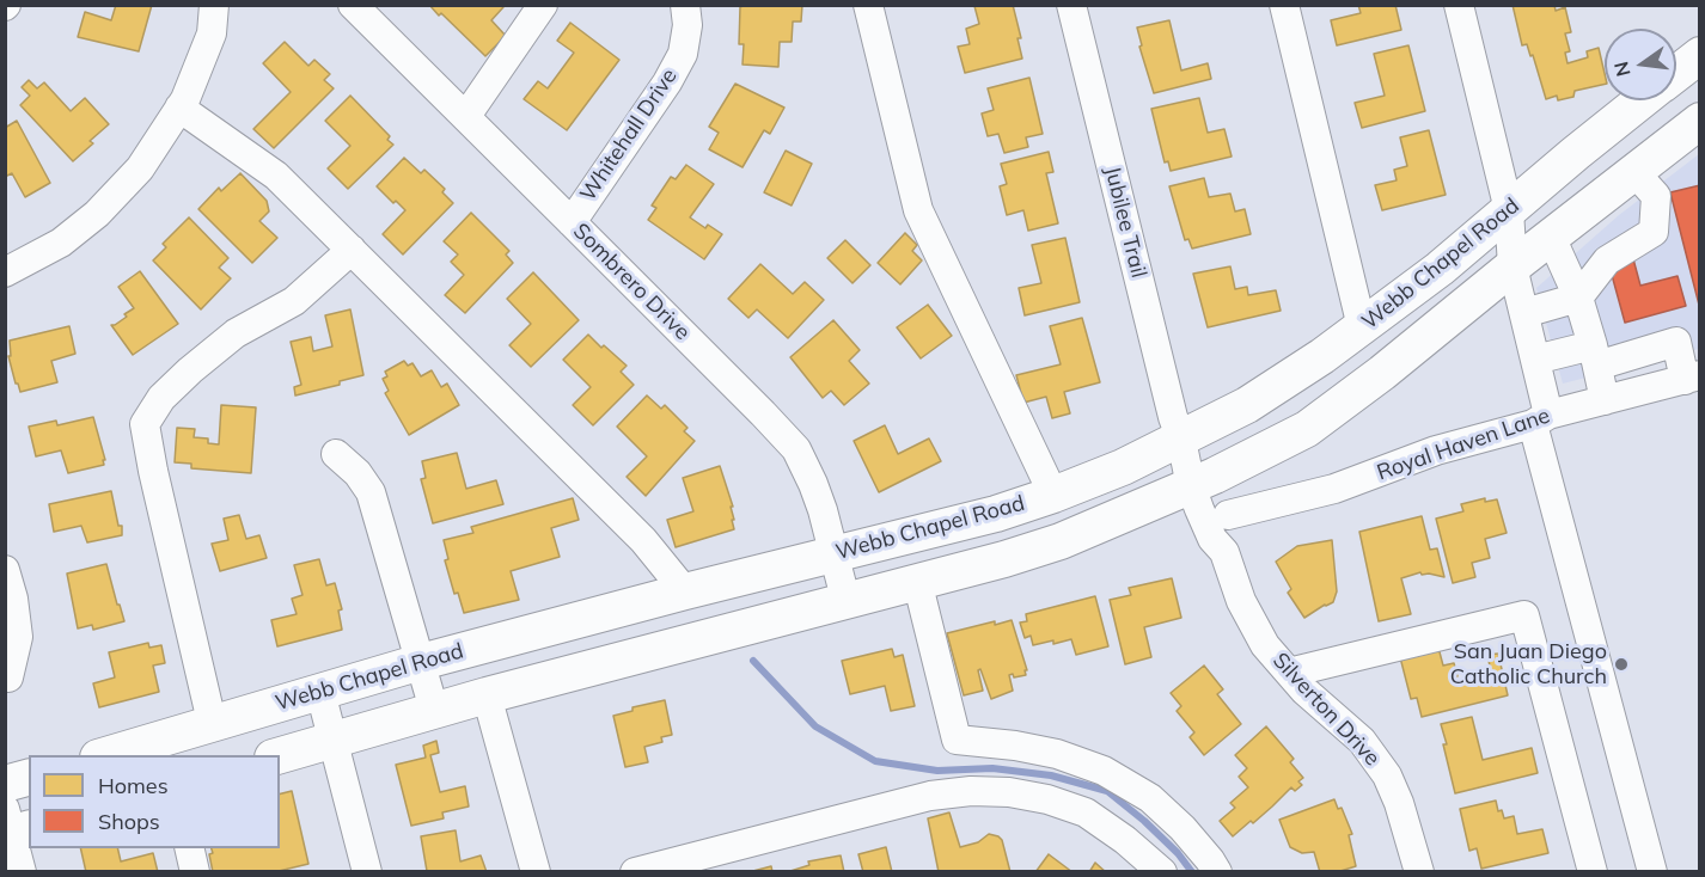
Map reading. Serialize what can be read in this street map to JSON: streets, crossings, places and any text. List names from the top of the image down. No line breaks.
{"streets":{"main road":["Webb Chapel Road"],"street":["Whitehall Drive","Jubilee Trail","Sombrero Drive","Royal Haven Lane","Silverton Drive"]},"crossings":[["Whitehall Drive","Sombrero Drive"],["Jubilee Trail","Webb Chapel Road"],["Jubilee Trail","Silverton Drive"],["Webb Chapel Road","Sombrero Drive"],["Webb Chapel Road","Silverton Drive"],["Royal Haven Lane","Silverton Drive"]],"places":["San Juan Diego Catholic Church"],"legend":["Homes","Shops"],"north":"left"}
